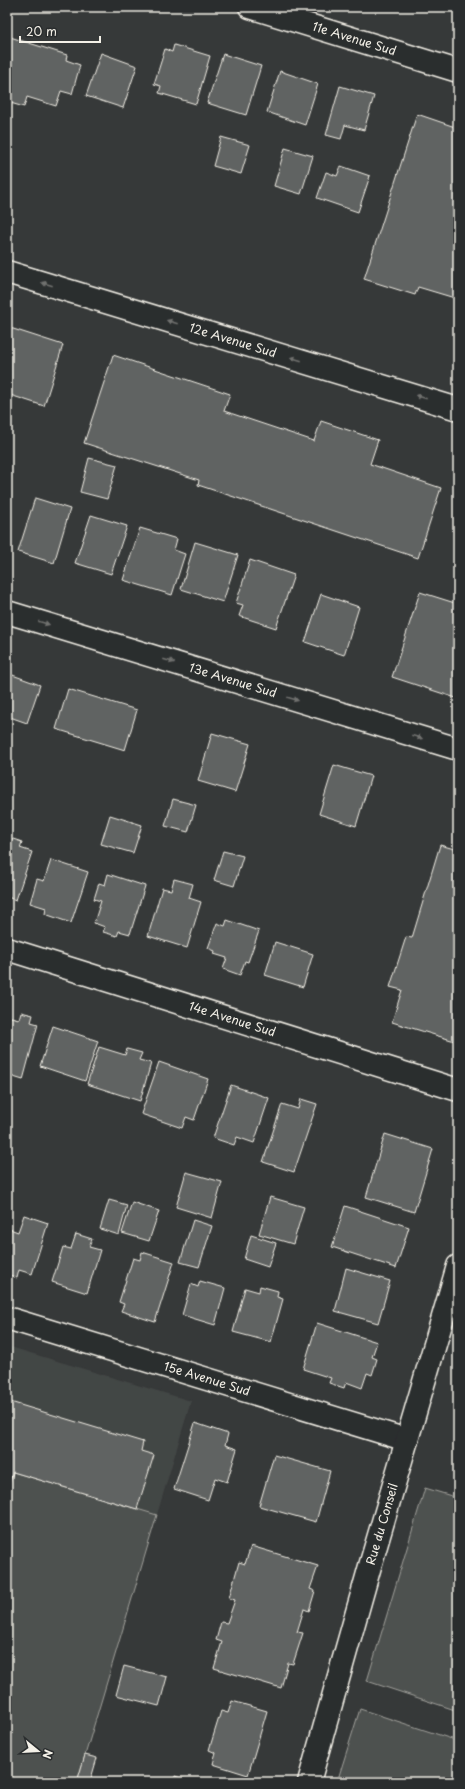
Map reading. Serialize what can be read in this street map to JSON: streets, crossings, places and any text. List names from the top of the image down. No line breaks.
{"streets":{"street":["11e Avenue Sud","12e Avenue Sud","13e Avenue Sud","14e Avenue Sud","15e Avenue Sud","Rue du Conseil"]},"crossings":[["15e Avenue Sud","Rue du Conseil"]],"one_way":["12e Avenue Sud","13e Avenue Sud"],"scale_bar":"20 m","north":"right"}
